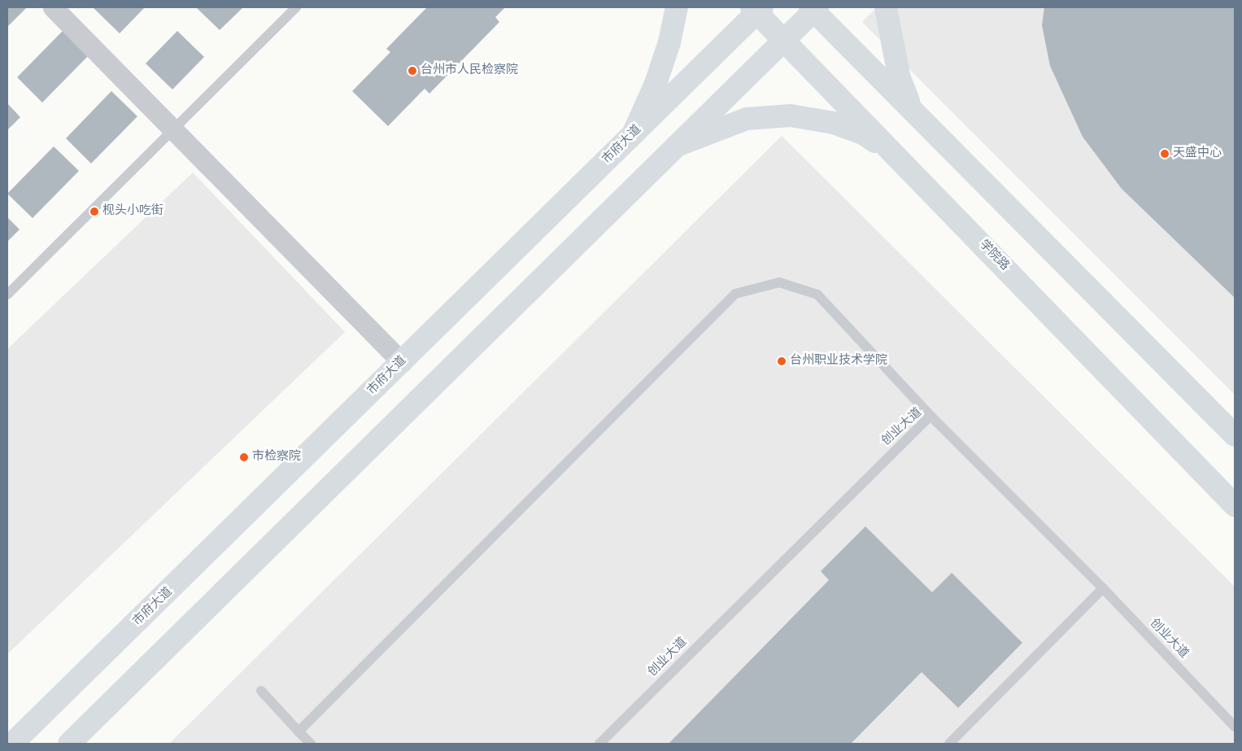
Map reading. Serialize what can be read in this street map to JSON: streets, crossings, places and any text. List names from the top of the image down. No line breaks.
{"streets":{"main road":["市府大道","学院路"],"lane":["创业大道"]},"crossings":[["市府大道","学院路"]],"places":["台州市人民检察院","天盛中心","枧头小吃街","台州职业技术学院","市检察院"]}
